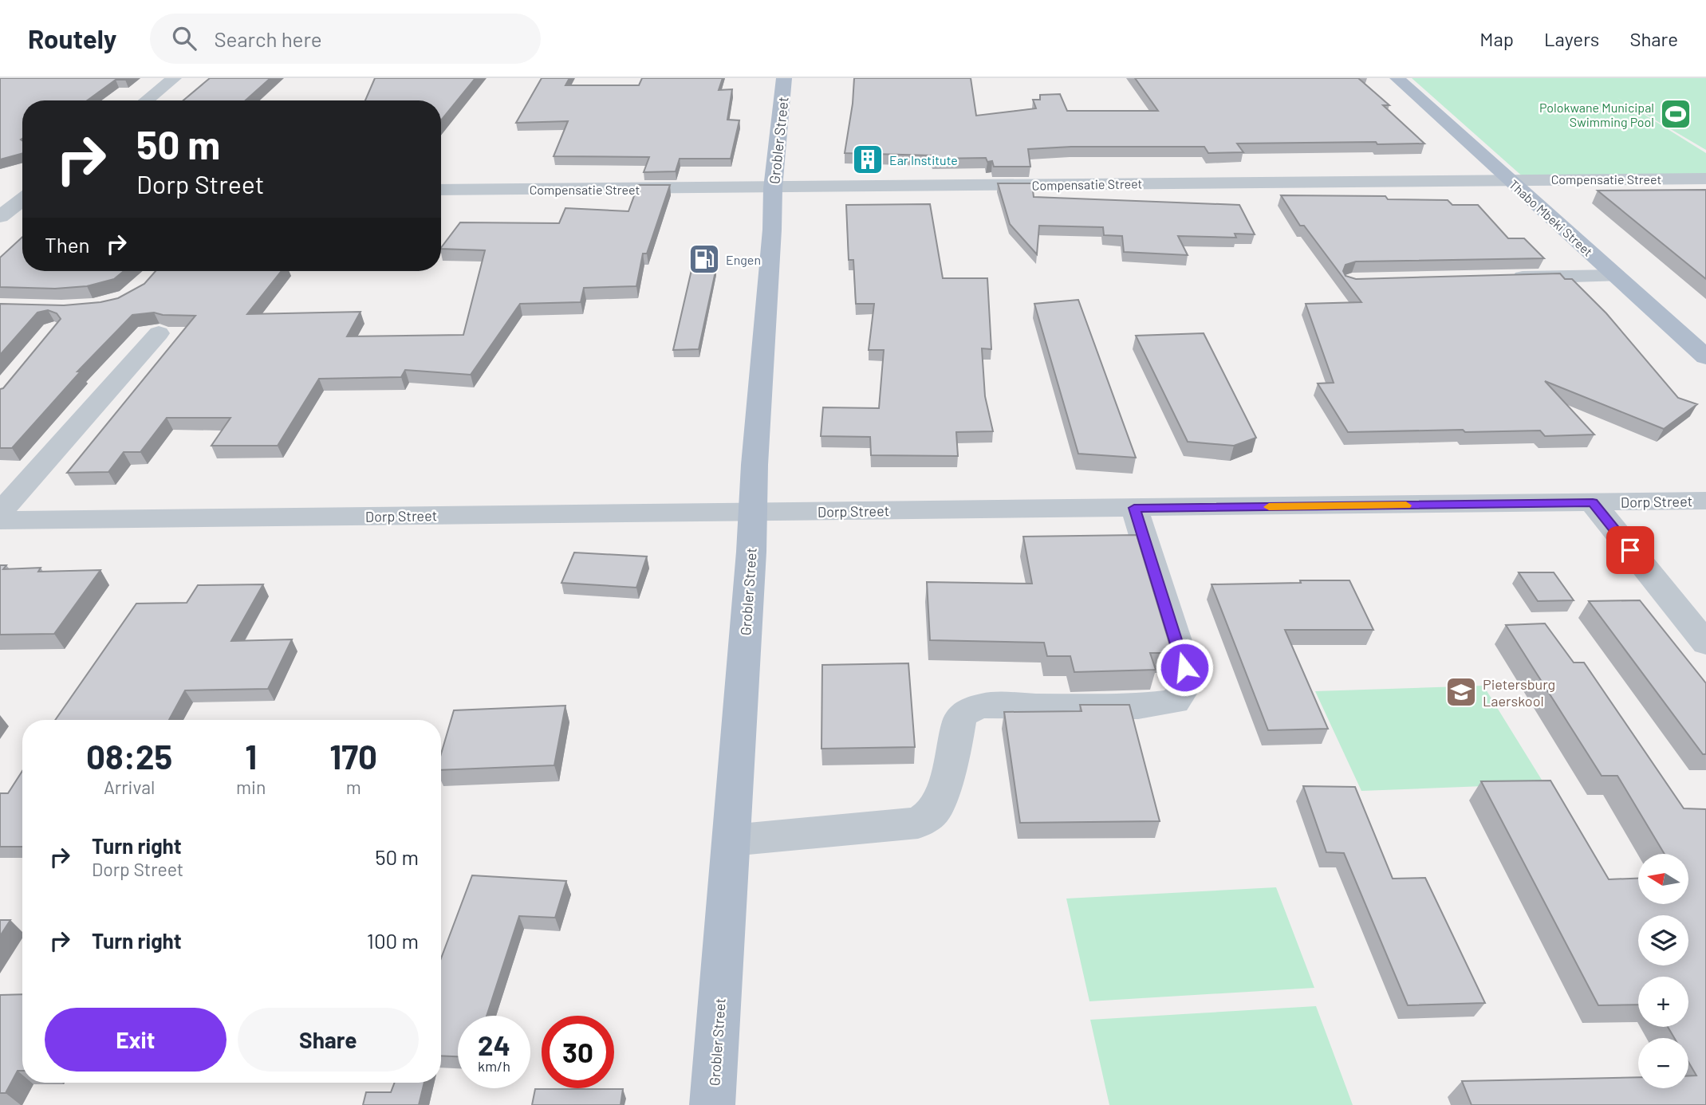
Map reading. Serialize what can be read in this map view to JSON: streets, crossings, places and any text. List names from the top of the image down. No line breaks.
{"streets":{"main road":["Grobler Street","Thabo Mbeki Street"],"street":["Compensatie Street","Dorp Street"]},"crossings":[["Grobler Street","Compensatie Street"],["Grobler Street","Dorp Street"],["Compensatie Street","Thabo Mbeki Street"]],"places":{"sports":["Polokwane Municipal Swimming Pool"],"building":["Ear Institute"],"fuel station":["Engen"],"school or university":["Pietersburg Laerskool"]},"north":"left","page":{"header":"Routely","search":"Search here","nav":["Map","Layers","Share"],"turn":["50 m","Dorp Street"],"then":"Then","eta":["08:25","Arrival","1","min","170","m"],"list":[{"name":"Turn right","note":"Dorp Street","value":"50 m"},{"name":"Turn right","value":"100 m"}],"map_buttons":["+","−"],"buttons":["Exit","Share"],"speed":"24 km/h","limit":"30"}}
